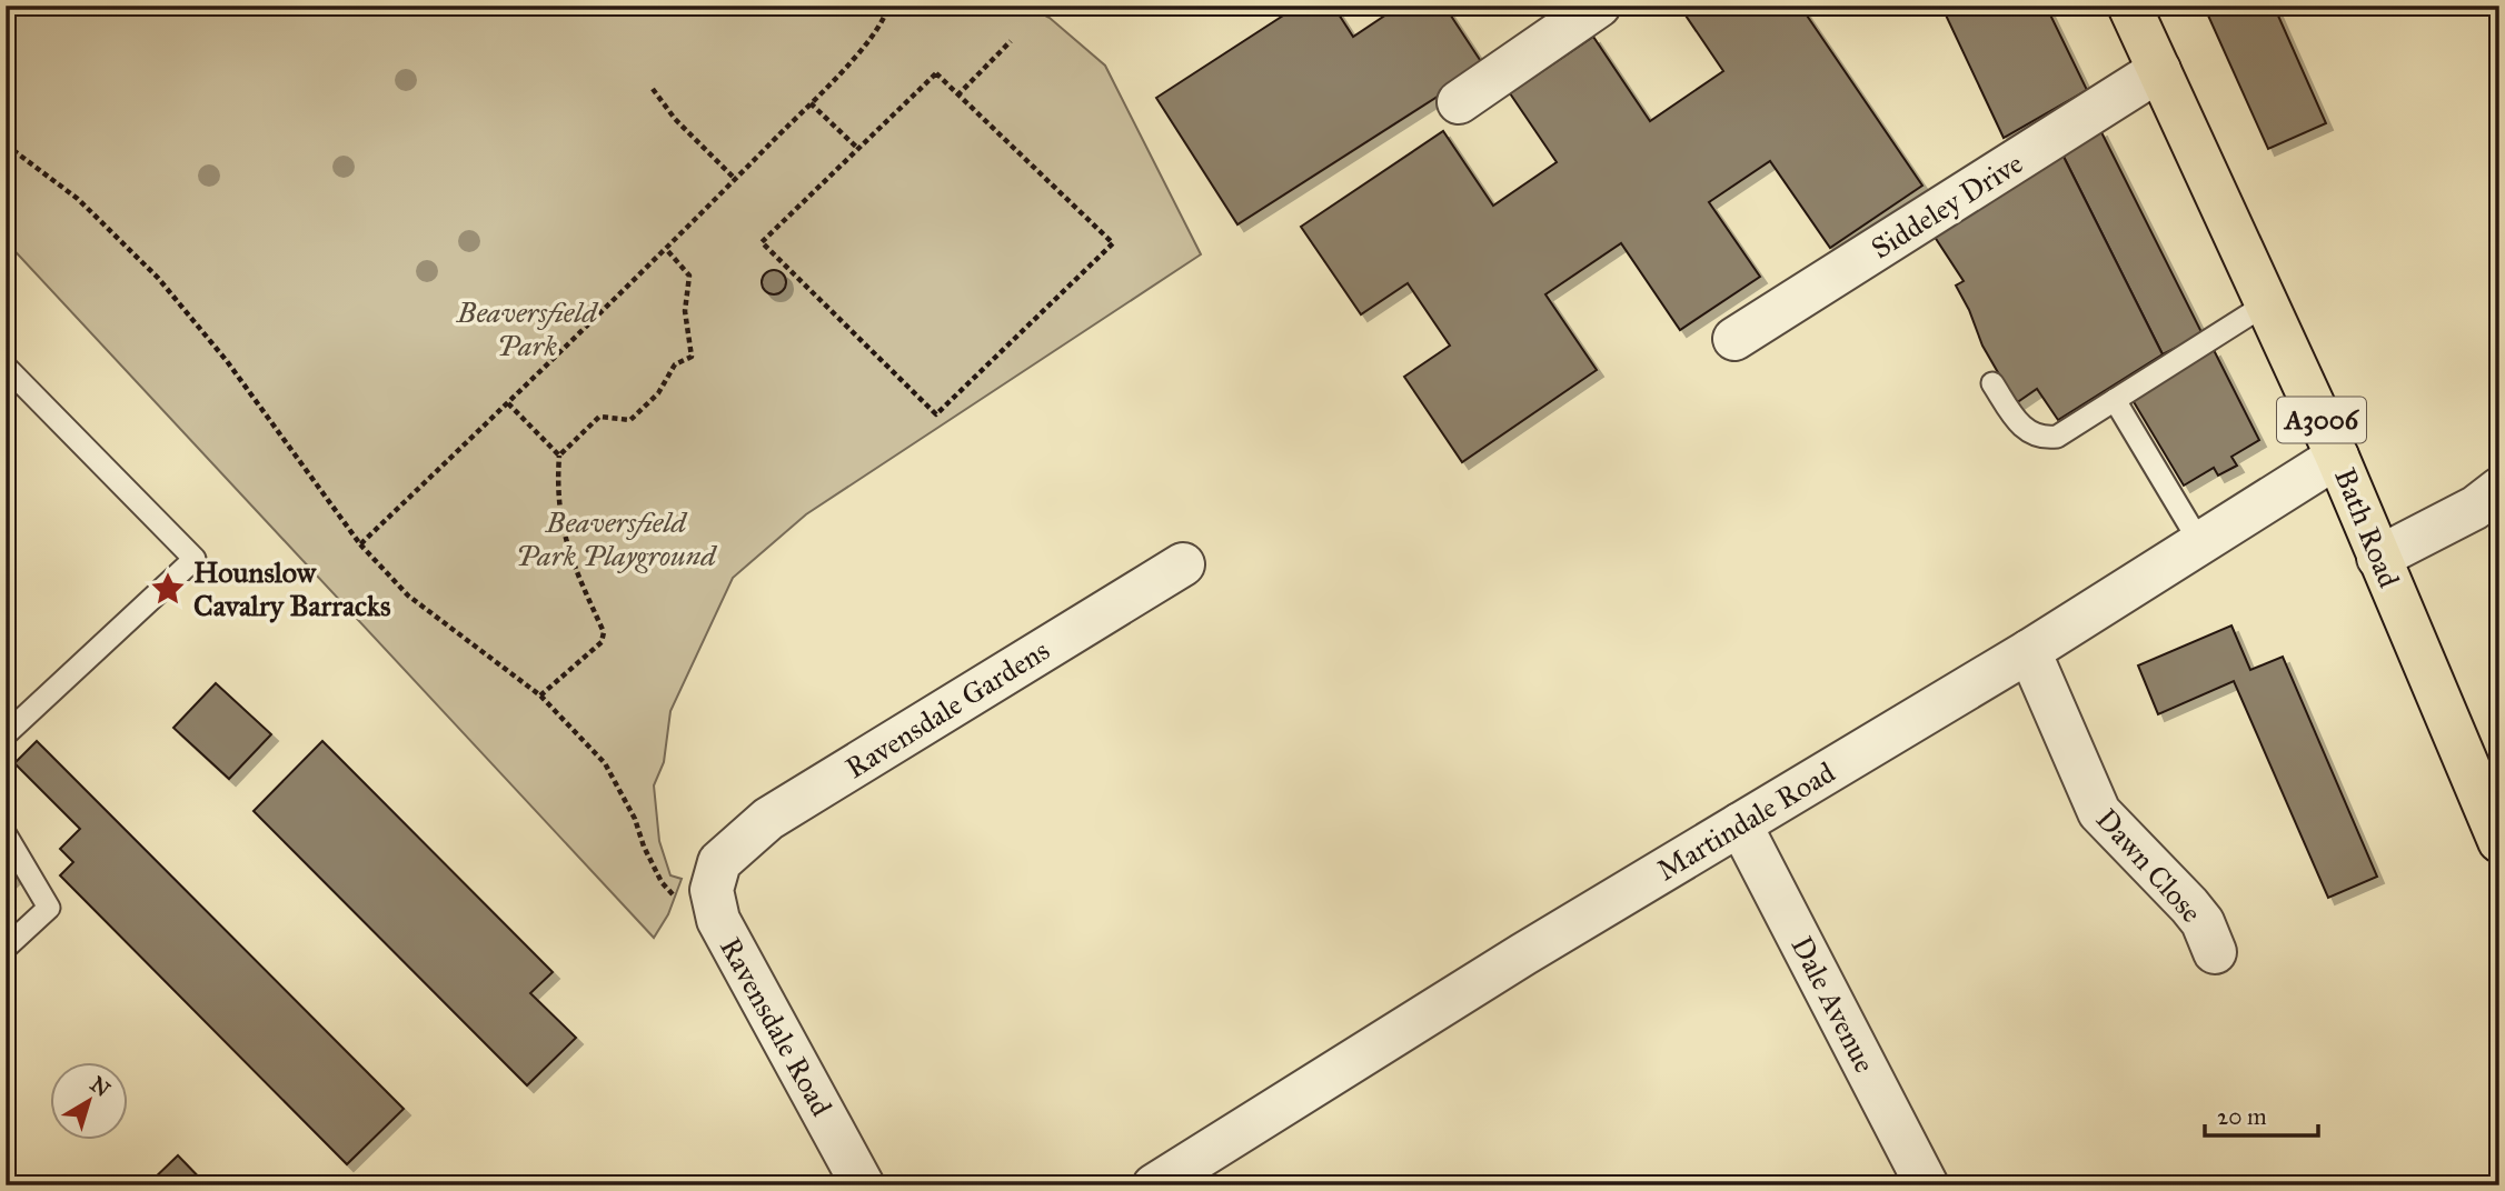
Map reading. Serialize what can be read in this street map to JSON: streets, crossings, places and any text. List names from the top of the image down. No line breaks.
{"streets":{"main road":["A3006","Bath Road"],"street":["Siddeley Drive","Ravensdale Gardens","Martindale Road","Dawn Close","Dale Avenue","Ravensdale Road"]},"crossings":[["Siddeley Drive","Bath Road"],["Bath Road","Martindale Road"],["Ravensdale Gardens","Ravensdale Road"],["Martindale Road","Dawn Close"],["Martindale Road","Dale Avenue"]],"parks":["Beaversfield Park","Beaversfield Park Playground"],"places":{"place":["Hounslow Cavalry Barracks"]},"scale_bar":"20 m","north":"top right"}
